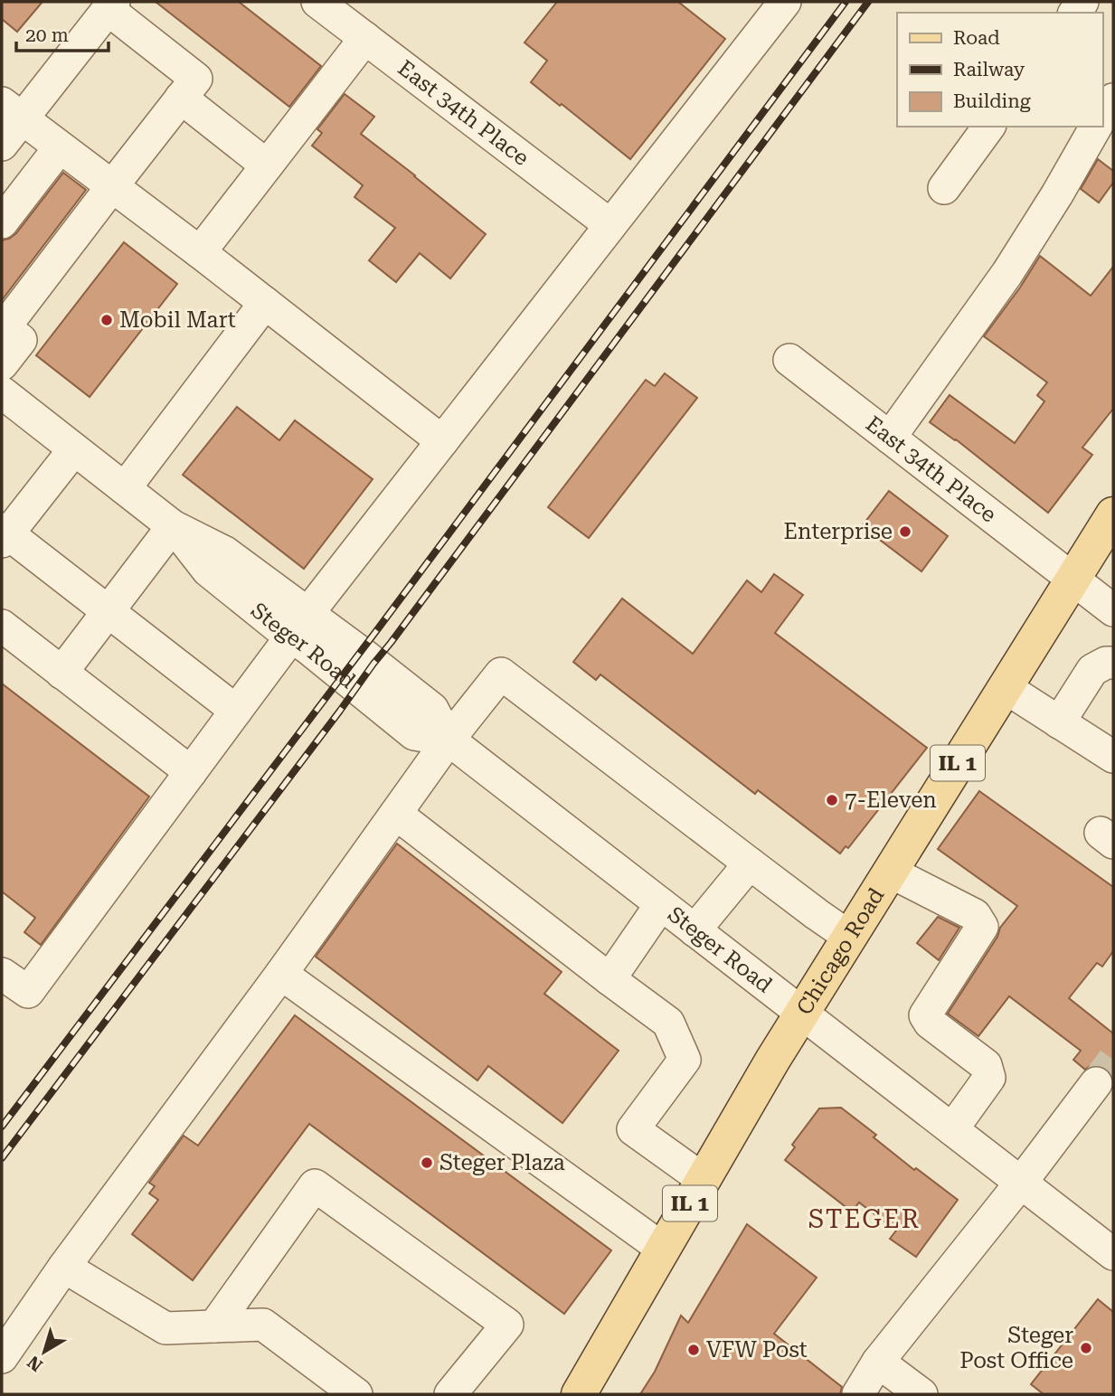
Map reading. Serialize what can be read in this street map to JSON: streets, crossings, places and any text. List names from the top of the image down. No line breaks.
{"streets":{"main road":["IL 1","Chicago Road"],"street":["East 34th Place","Steger Road"]},"crossings":[["East 34th Place","Chicago Road"],["Steger Road","Chicago Road"]],"districts":["STEGER"],"places":["Mobil Mart","Enterprise","7-Eleven","Steger Plaza","Steger Post Office","VFW Post"],"legend":["Road","Railway","Building"],"scale_bar":"20 m","north":"bottom left"}
